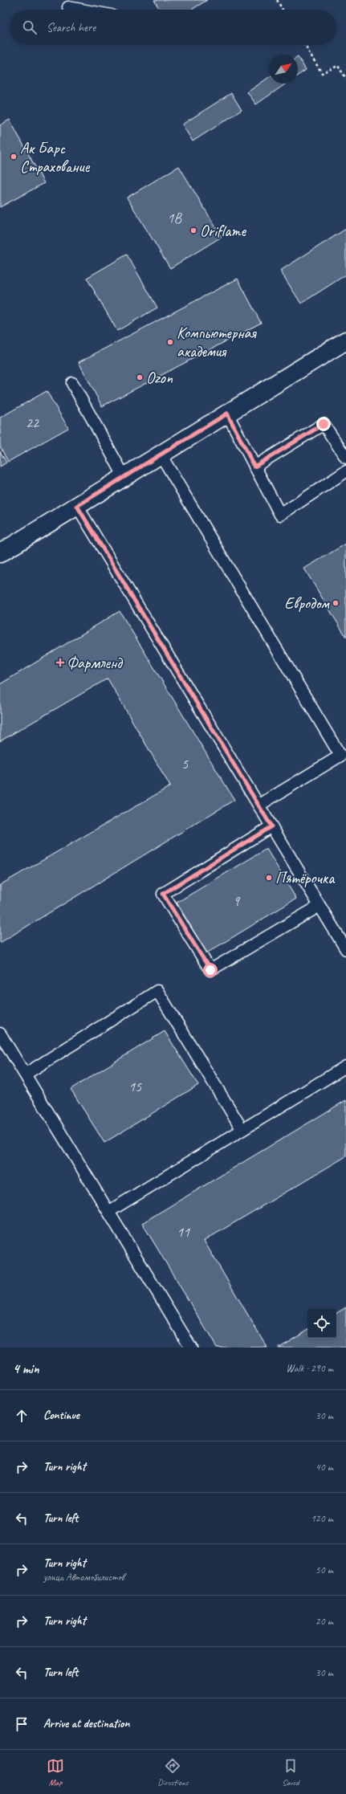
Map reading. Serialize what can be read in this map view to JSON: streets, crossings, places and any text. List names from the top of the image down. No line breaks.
{"places":{"other":["Ак Барс Страхование","Oriflame","Компьютерная академия","Ozon","Евродом","Пятёрочка"],"health":["Фармленд"]},"house_numbers":["1В","22","5","9","15","11"],"north":"top right","page":{"search":"Search here","heading":["4 min","Walk · 290 m"],"list":[["Continue","30 m"],["Turn right","40 m"],["Turn left","120 m"],["Turn right","улица Автомобилистов","50 m"],["Turn right","20 m"],["Turn left","30 m"],"Arrive at destination"],"nav":["Map","Directions","Saved"]}}
